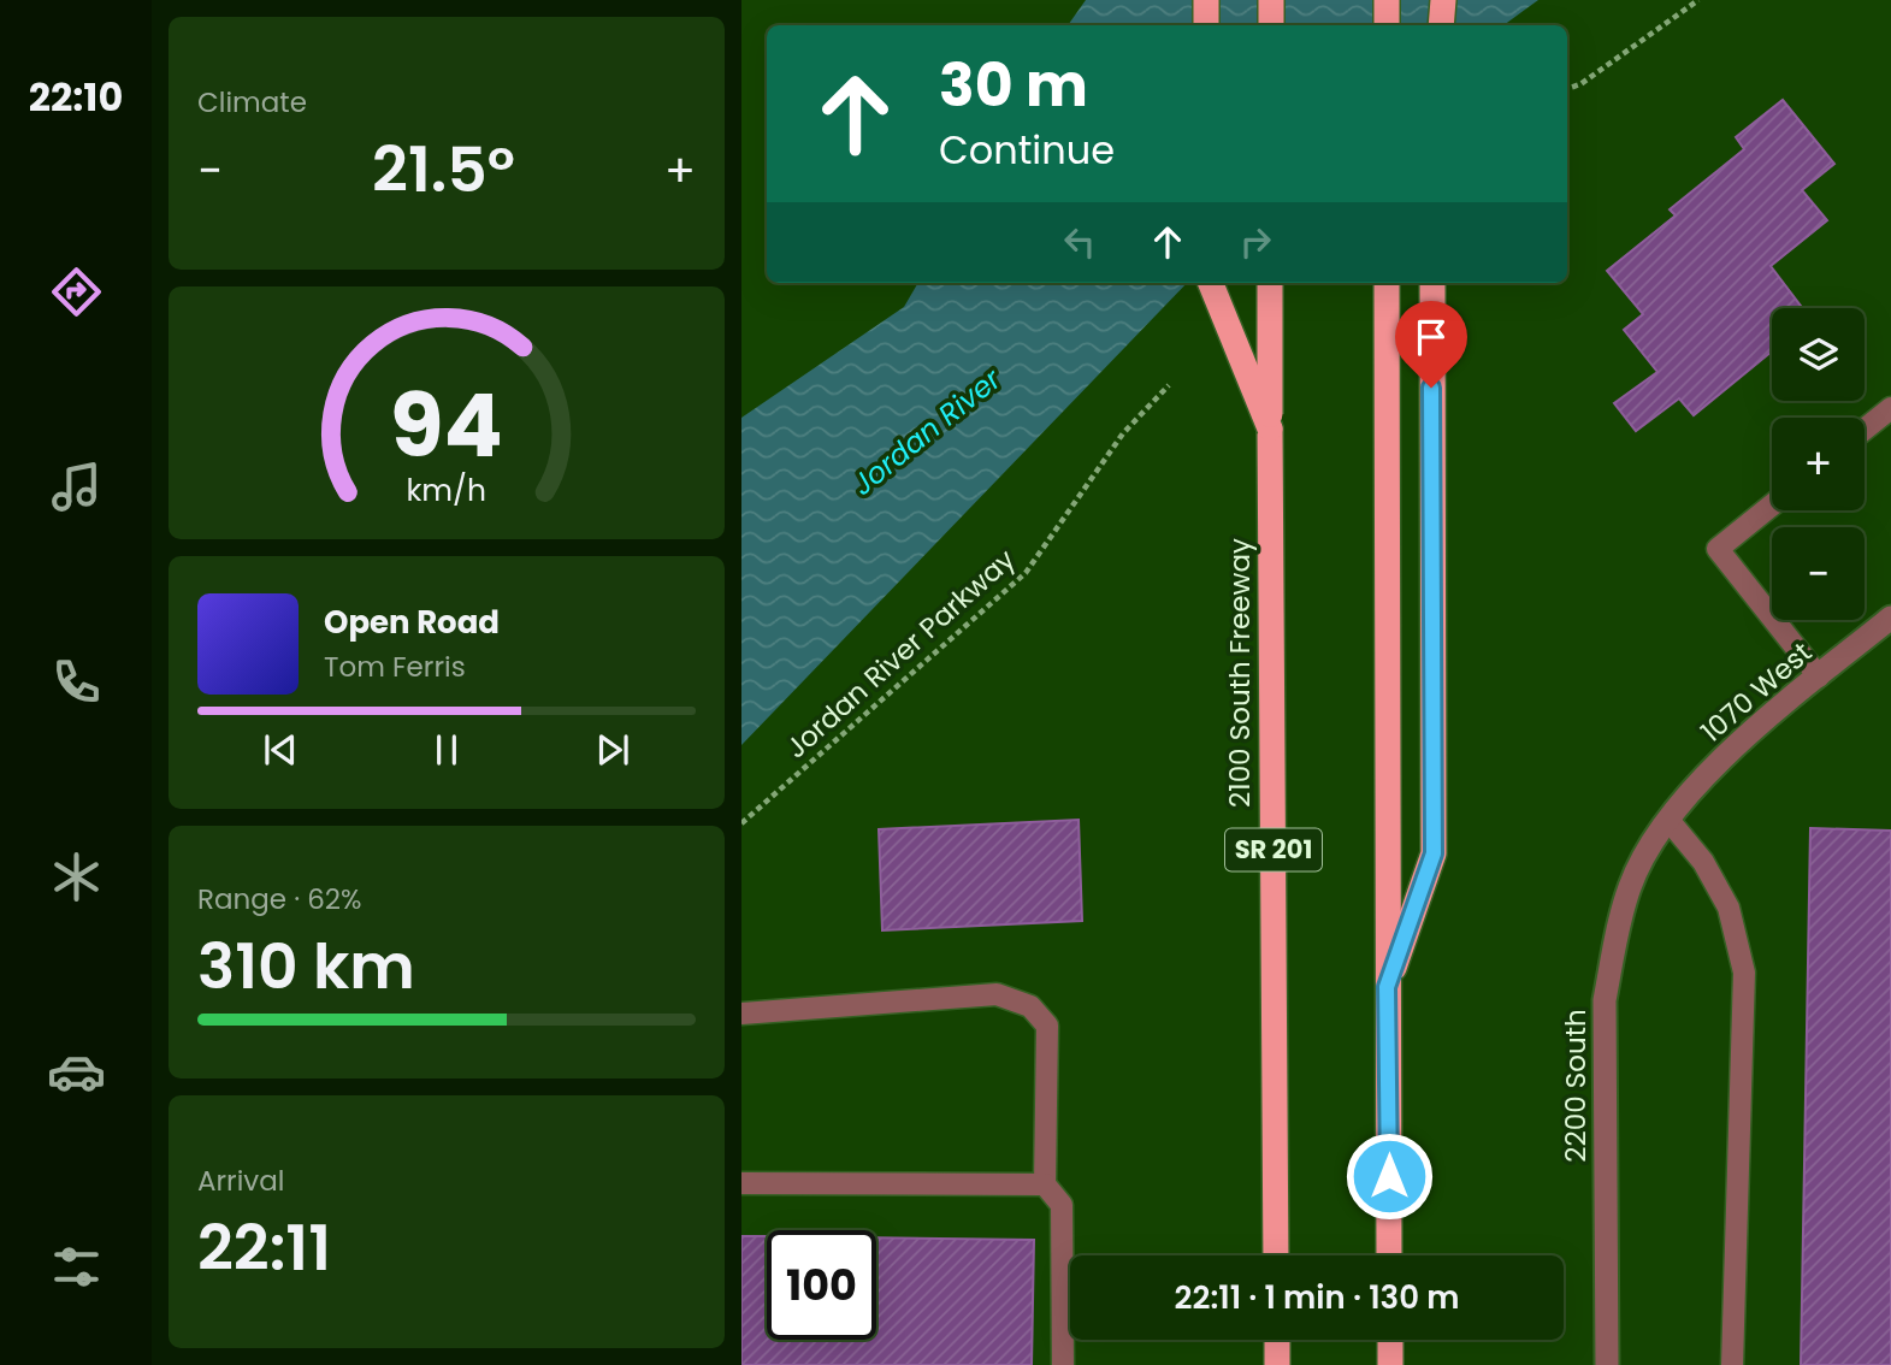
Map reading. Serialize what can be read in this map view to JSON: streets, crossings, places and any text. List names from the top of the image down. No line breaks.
{"streets":{"highway":["2100 South Freeway","SR 201"],"street":["1070 West","2200 South"],"path":["Jordan River Parkway"]},"crossings":[["1070 West","2200 South"]],"water":["Jordan River"],"page":{"tabs":"22:10","tile":["Climate",["Range · 62%","310 km"],["Arrival","22:11"]],"turn":["30 m","Continue"],"heat":["−","21.5°","+"],"map_buttons":["+","−"],"song":["Open Road","Tom Ferris"],"limit":"100","trip":"22:11 · 1 min · 130 m","gauge":["94","km/h"]}}
